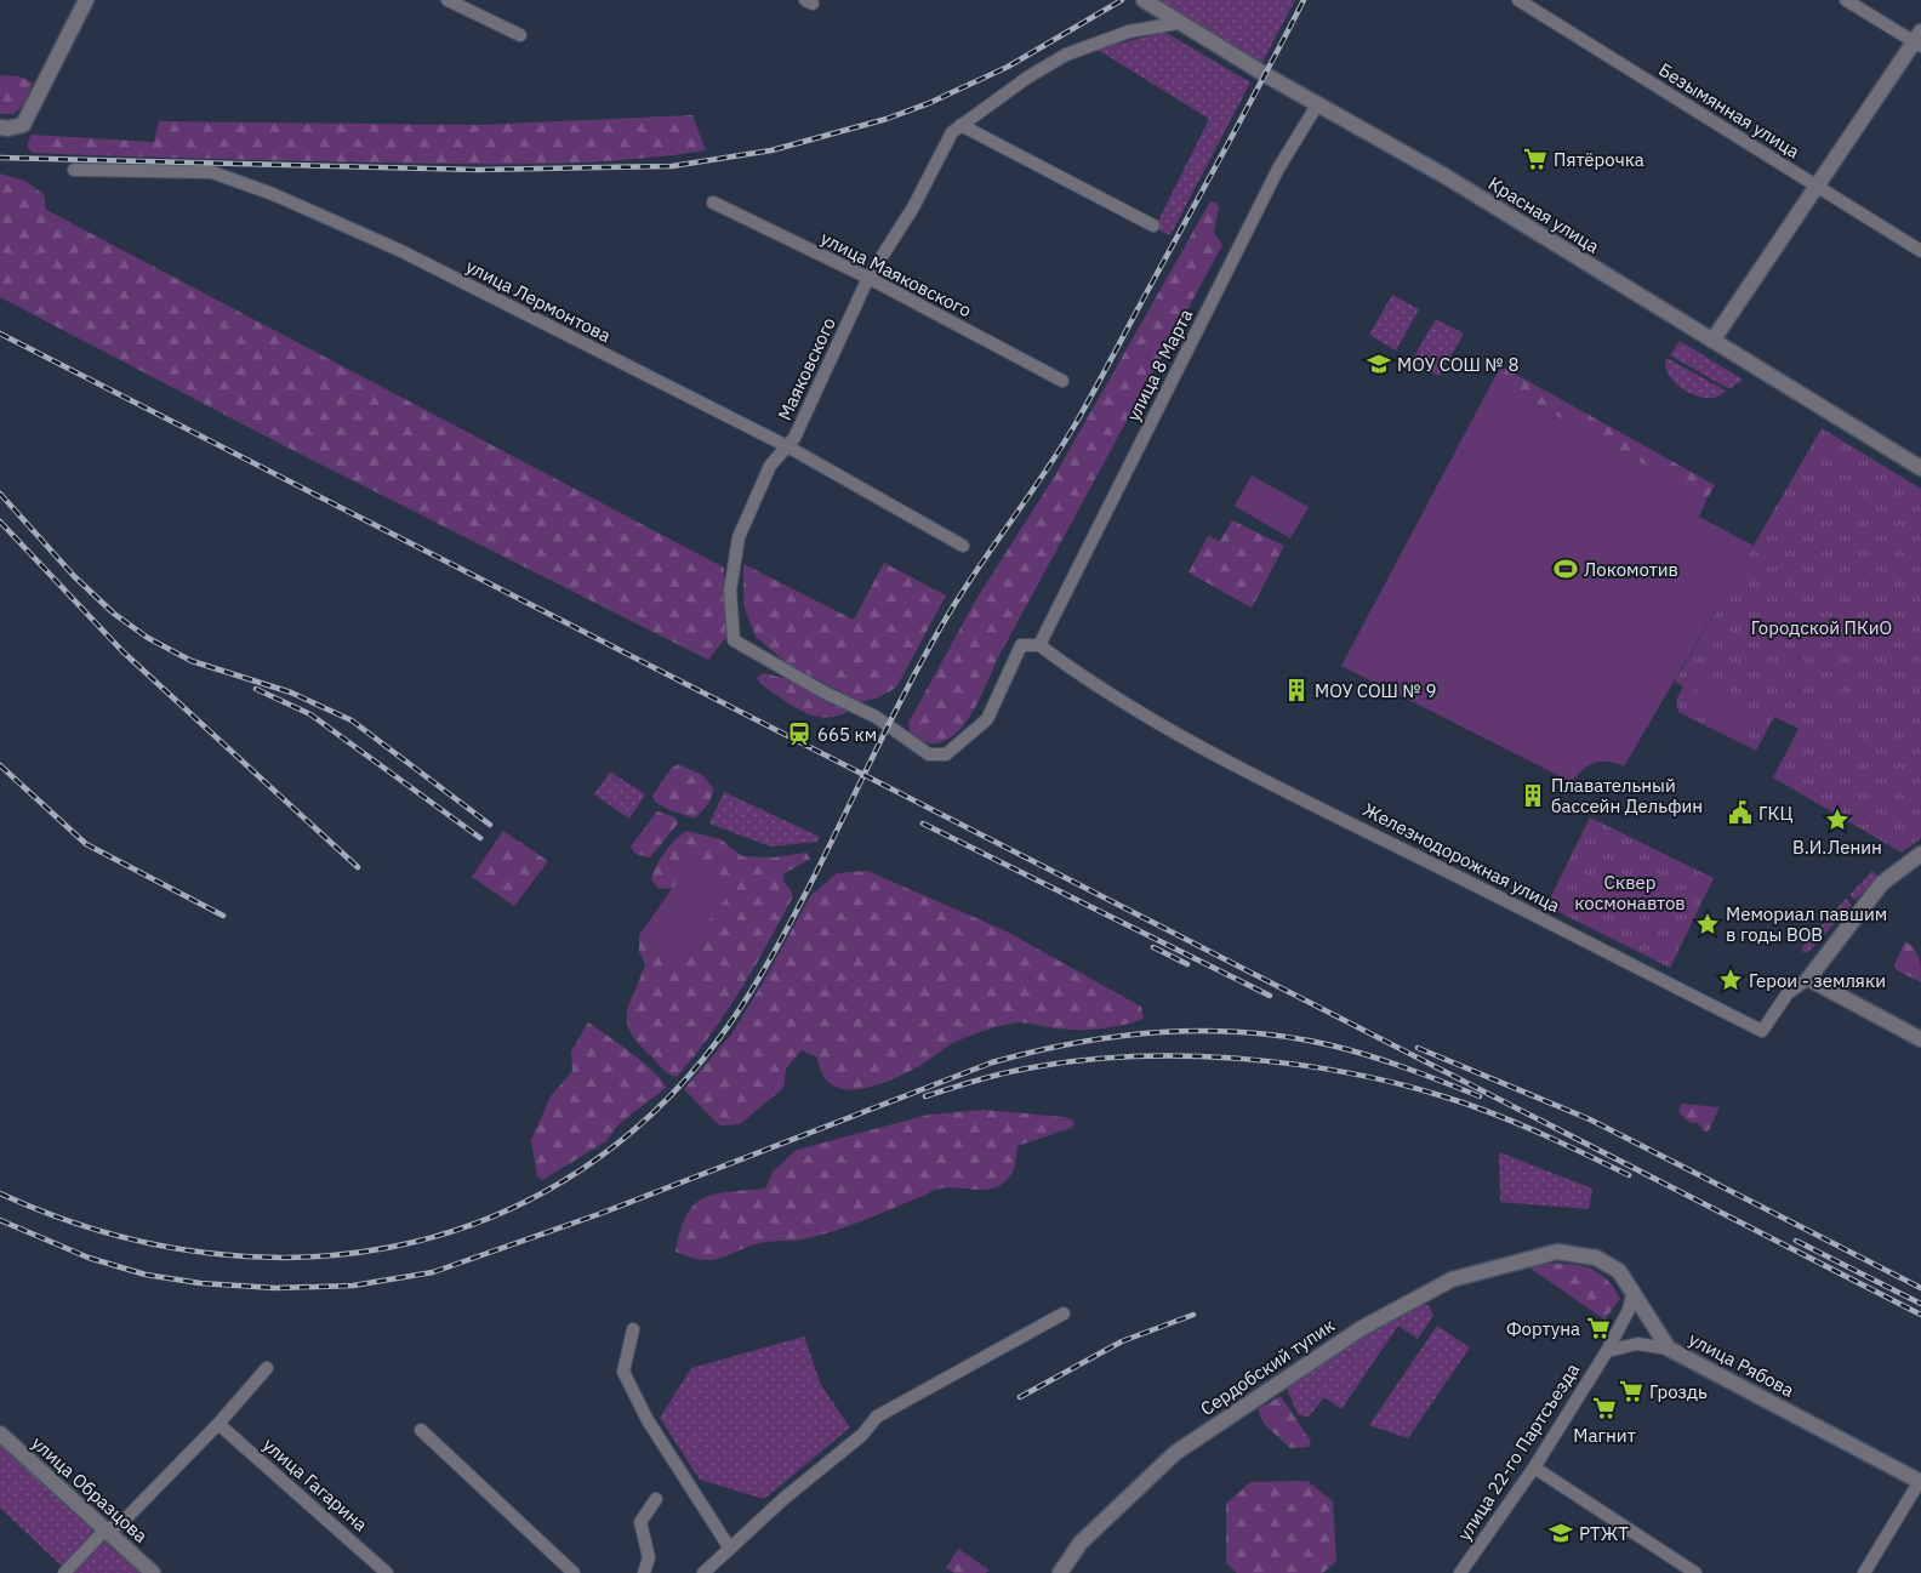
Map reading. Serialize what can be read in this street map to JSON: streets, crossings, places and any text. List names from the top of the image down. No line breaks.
{"streets":{"street":["Безымянная улица","Красная улица","улица Маяковского","улица Лермонтова","улица 8 Марта","Маяковского","Железнодорожная улица","улица Рябова","Сердобский тупик","улица 22-го Партсъезда","улица Гагарина","улица Образцова"]},"crossings":[["Красная улица","улица 8 Марта"],["Красная улица","Маяковского"],["улица Маяковского","Маяковского"],["улица Лермонтова","Маяковского"],["улица 8 Марта","Маяковского"],["улица 8 Марта","Железнодорожная улица"],["Маяковского","Железнодорожная улица"],["улица Рябова","Сердобский тупик"],["улица Рябова","улица 22-го Партсъезда"]],"parks":["Городской ПКиО","Сквер космонавтов"],"places":{"supermarket":["Пятёрочка","Фортуна","Гроздь","Магнит"],"school or university":["МОУ СОШ № 8","РТЖТ"],"sports":["Локомотив"],"building":["МОУ СОШ № 9","Плавательный бассейн Дельфин"],"station":["665 км"],"public building":["ГКЦ"],"place":["В.И.Ленин","Мемориал павшим в годы ВОВ","Герои - земляки"]}}
